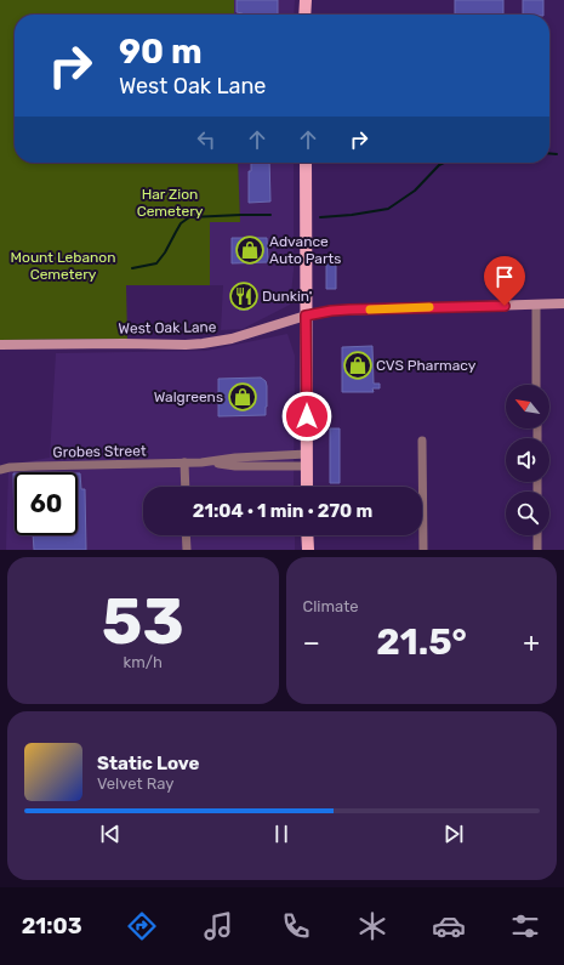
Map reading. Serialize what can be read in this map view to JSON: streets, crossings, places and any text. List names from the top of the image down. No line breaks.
{"streets":{"main road":["West Oak Lane"],"street":["Grobes Street"]},"parks":["Har Zion Cemetery","Mount Lebanon Cemetery"],"places":{"shop":["Advance Auto Parts","CVS Pharmacy","Walgreens"],"restaurant":["Dunkin'"]},"north":"top left","page":{"turn":["90 m","West Oak Lane"],"limit":"60","trip":"21:04 · 1 min · 270 m","tile":[["53","km/h"],"Climate"],"heat":["−","21.5°","+"],"song":["Static Love","Velvet Ray"],"tabs":"21:03"}}
